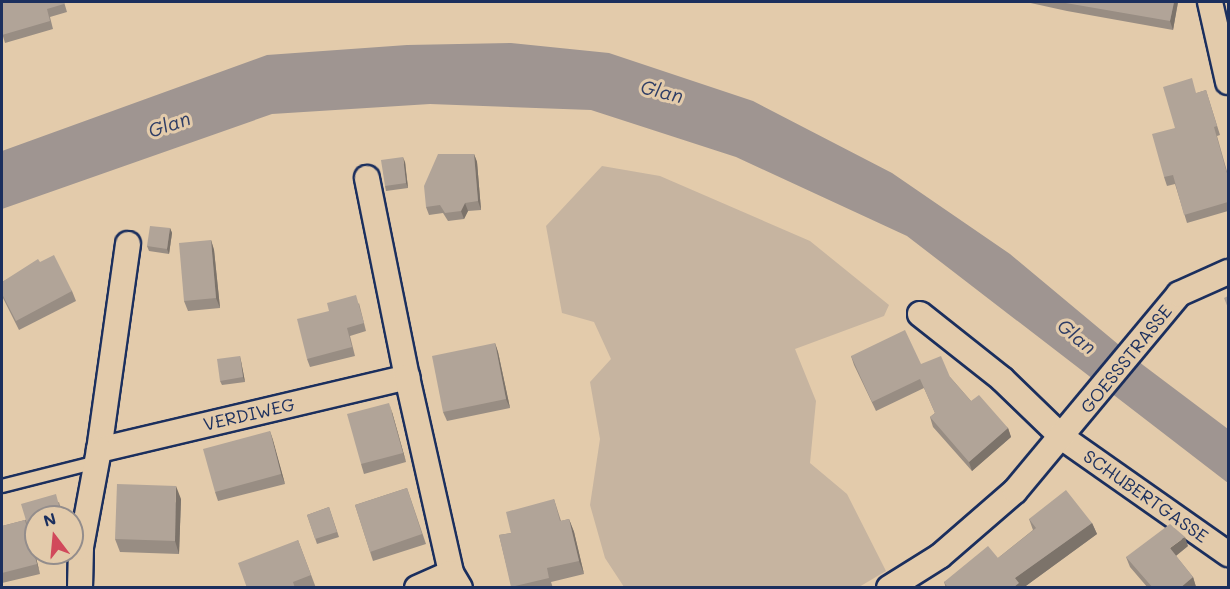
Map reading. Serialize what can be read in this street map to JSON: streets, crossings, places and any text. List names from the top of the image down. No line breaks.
{"streets":{"street":["GOESSSTRASSE","VERDIWEG","SCHUBERTGASSE"]},"crossings":[["GOESSSTRASSE","SCHUBERTGASSE"]],"water":["Glan"],"north":"top"}
